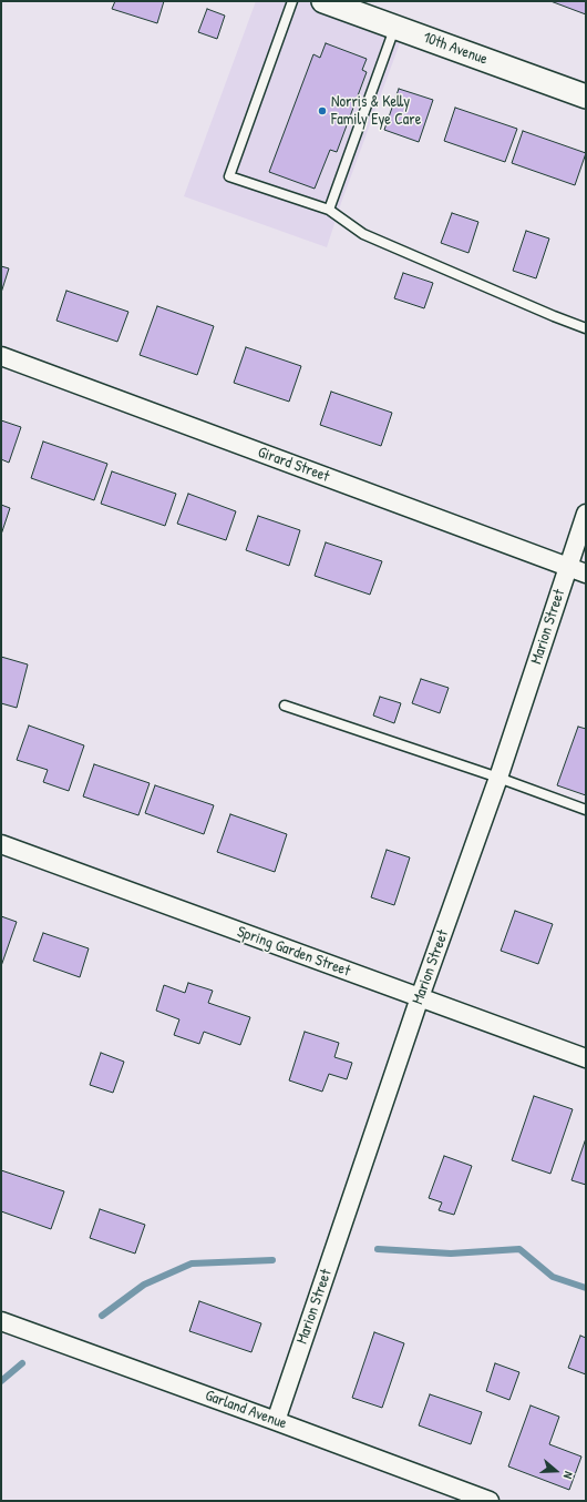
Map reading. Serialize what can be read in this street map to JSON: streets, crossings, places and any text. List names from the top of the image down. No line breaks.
{"streets":{"street":["10th Avenue","Girard Street","Marion Street","Spring Garden Street","Garland Avenue"]},"crossings":[["Girard Street","Marion Street"],["Marion Street","Spring Garden Street"],["Marion Street","Garland Avenue"]],"places":["Norris & Kelly Family Eye Care"],"north":"right"}
